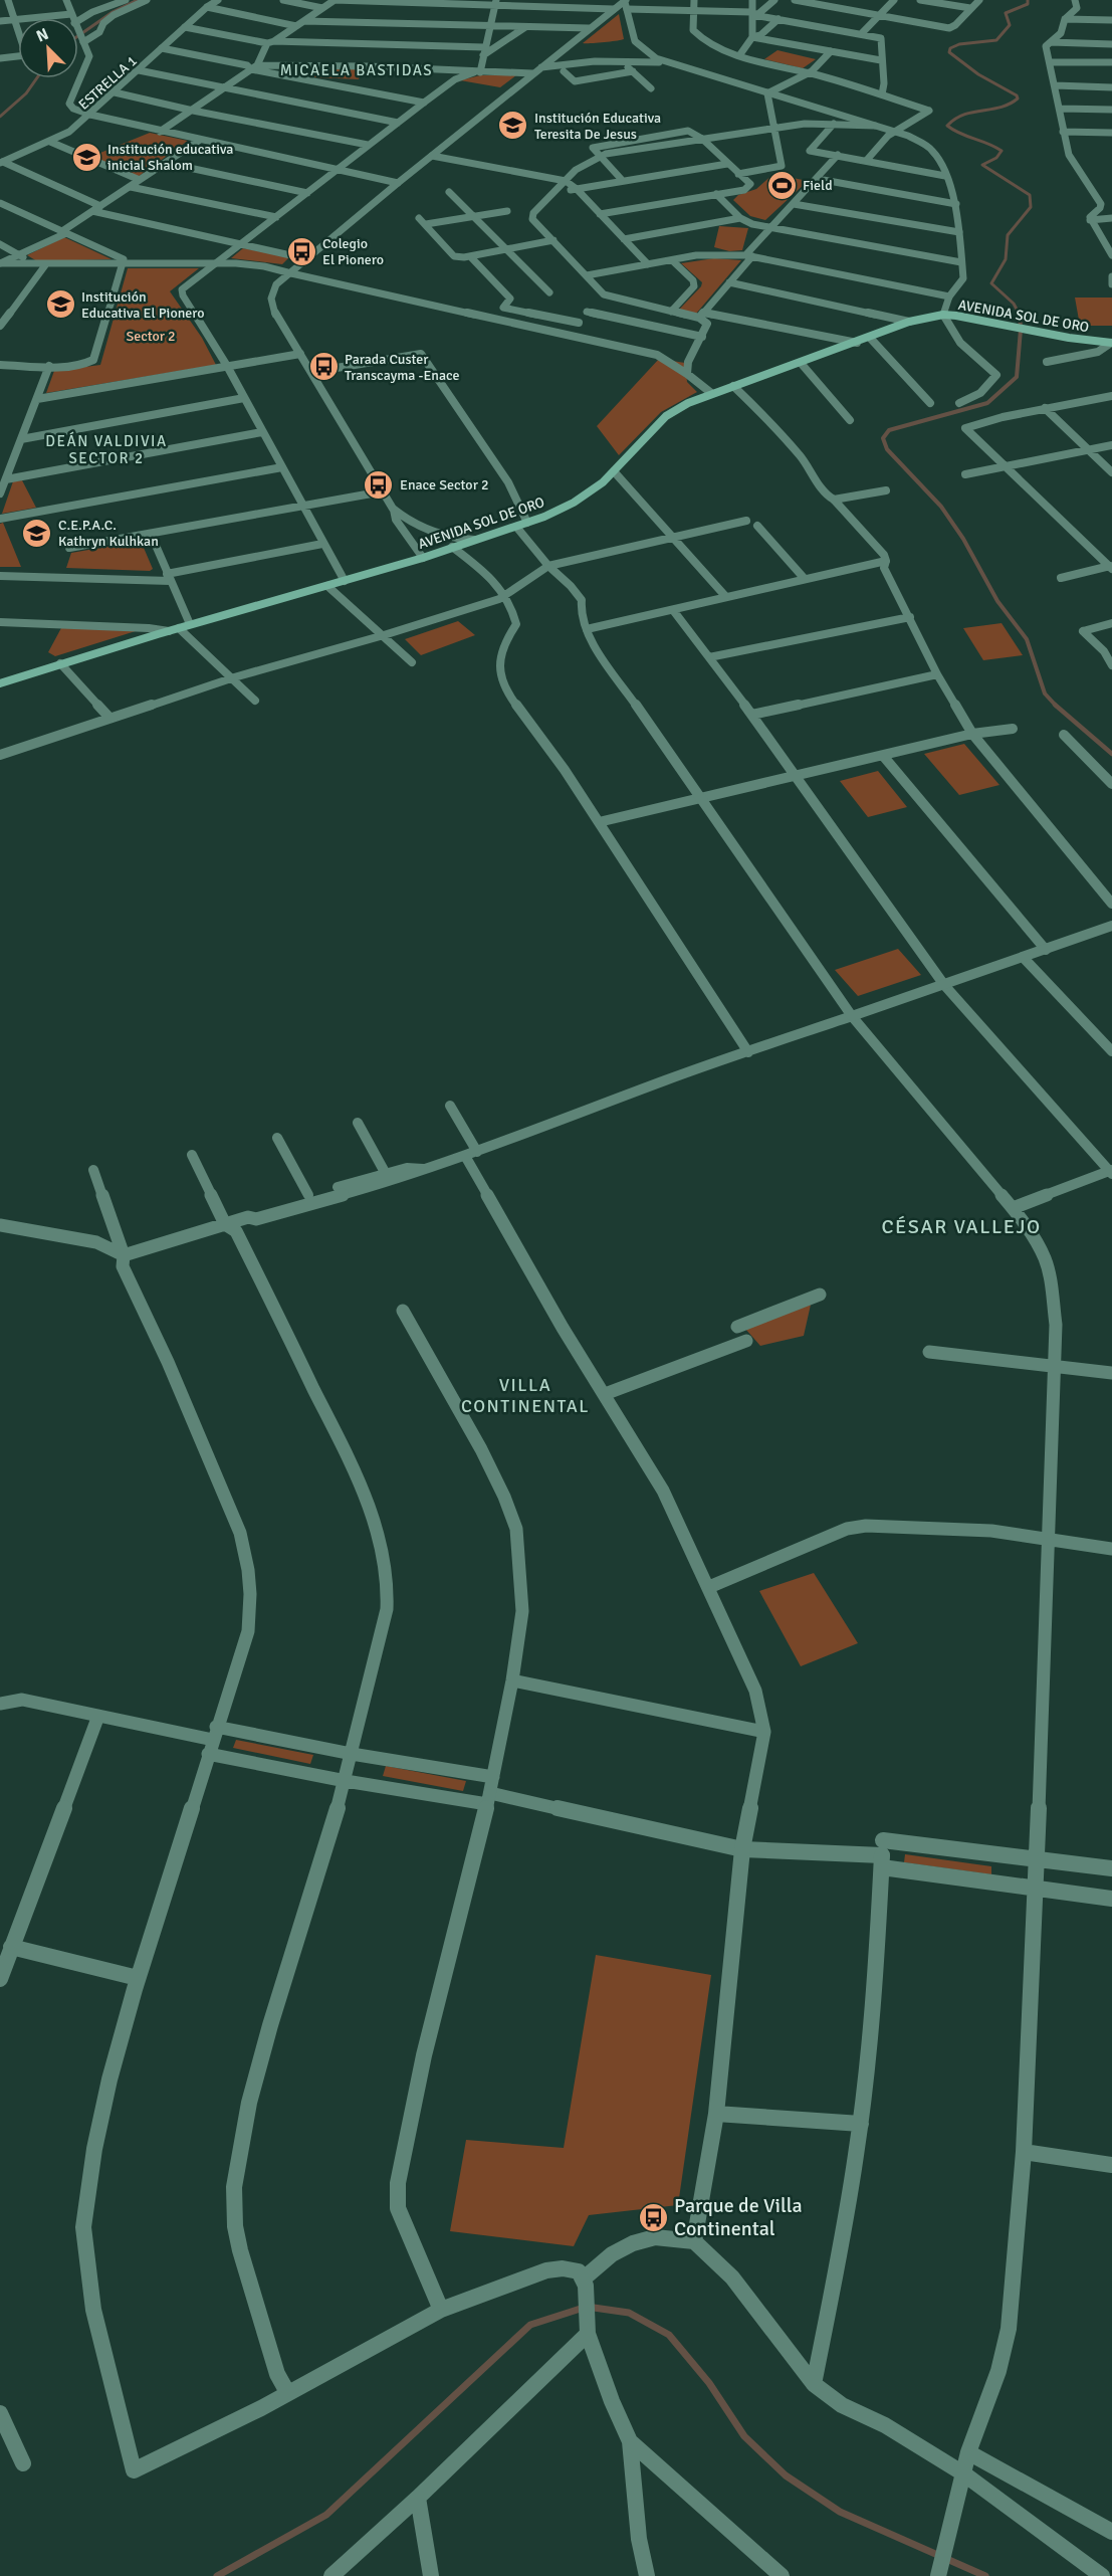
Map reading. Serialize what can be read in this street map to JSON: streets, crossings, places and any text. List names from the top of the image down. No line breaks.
{"streets":{"main road":["AVENIDA SOL DE ORO"],"street":["ESTRELLA 1"]},"districts":["MICAELA BASTIDAS","DEÁN VALDIVIA SECTOR 2","CÉSAR VALLEJO","VILLA CONTINENTAL"],"parks":["Sector 2"],"places":{"school or university":["Institución Educativa Teresita De Jesus","Institución educativa inicial Shalom","Institución Educativa El Pionero","C.E.P.A.C. Kathryn Kulhkan"],"sports":["Field"],"bus stop":["Colegio El Pionero","Parada Custer Transcayma -Enace","Enace Sector 2","Parque de Villa Continental"]},"north":"top left"}
